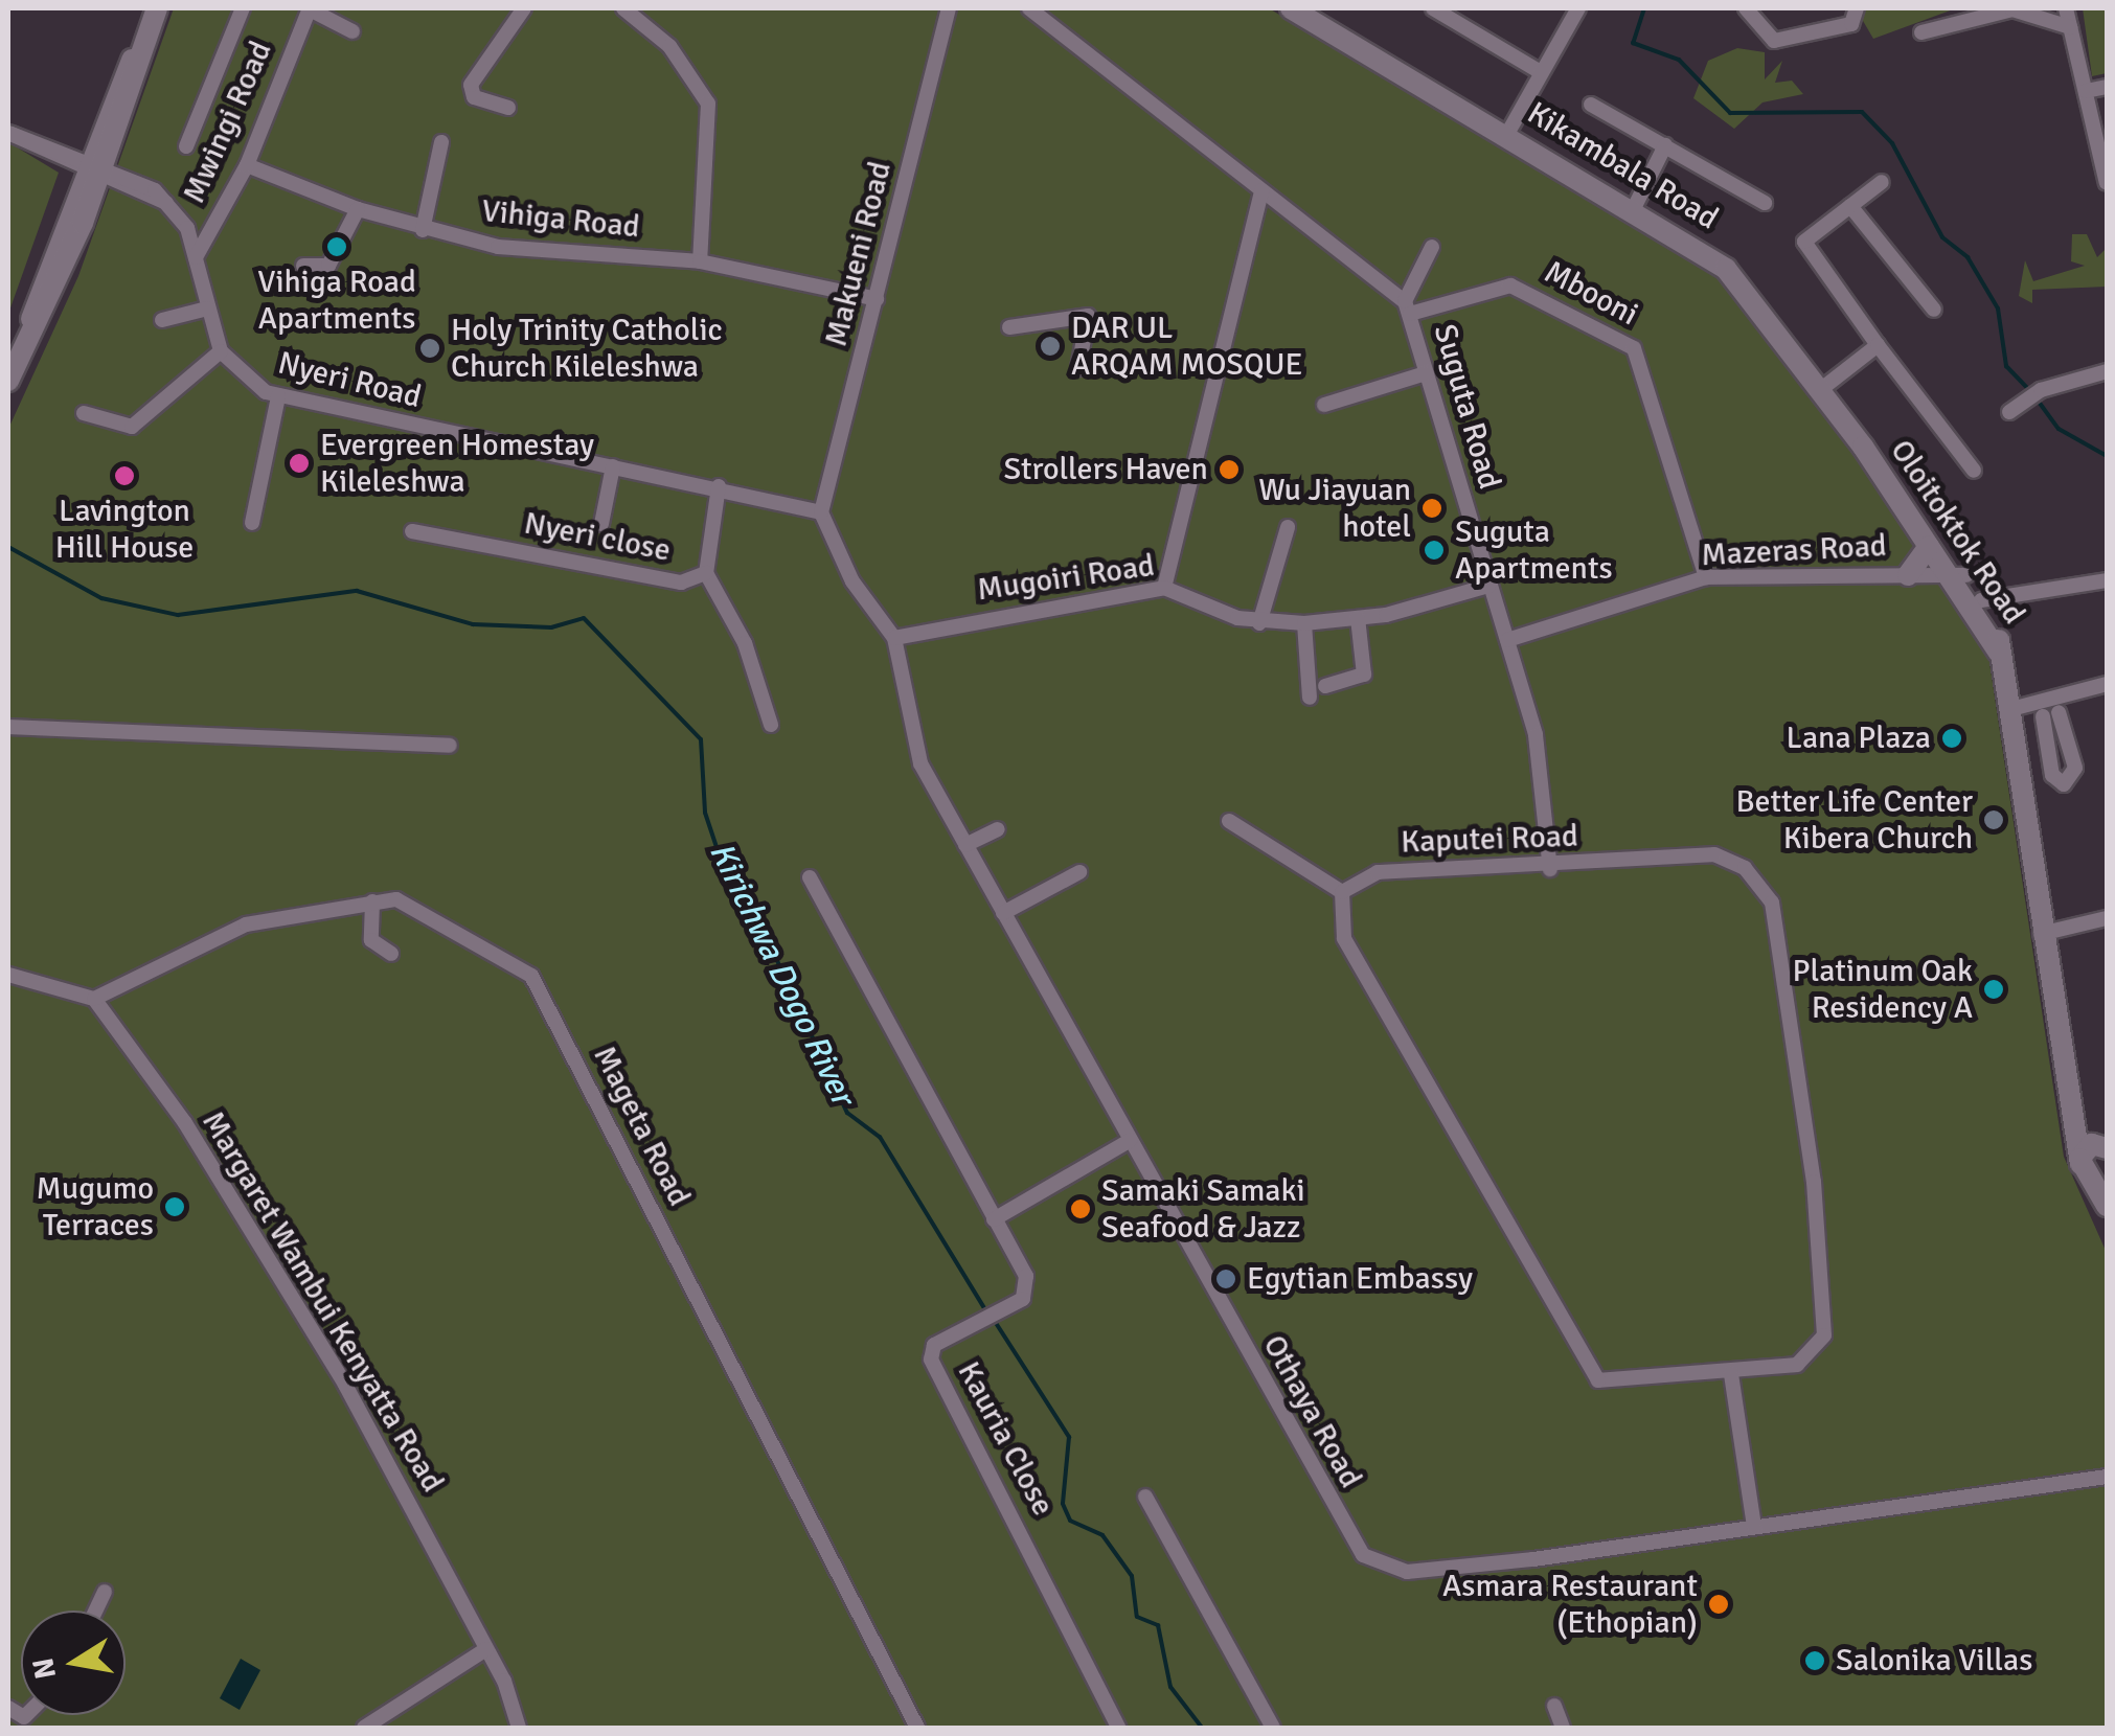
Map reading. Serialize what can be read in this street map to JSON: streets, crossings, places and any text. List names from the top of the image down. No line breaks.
{"streets":{"main road":["Kikambala Road","Oloitoktok Road"],"street":["Mwingi Road","Vihiga Road","Makueni Road","Mbooni","Nyeri Road","Suguta Road","Nyeri close","Mazeras Road","Mugoiri Road","Kaputei Road","Mageta Road","Margaret Wambui Kenyatta Road","Othaya Road","Kauria Close"]},"crossings":[["Mwingi Road","Vihiga Road"],["Mwingi Road","Nyeri Road"],["Kikambala Road","Oloitoktok Road"],["Vihiga Road","Makueni Road"],["Makueni Road","Nyeri Road"],["Makueni Road","Othaya Road"],["Mbooni","Suguta Road"],["Mbooni","Mazeras Road"],["Nyeri Road","Nyeri close"],["Nyeri Road","Othaya Road"],["Suguta Road","Mazeras Road"],["Suguta Road","Mugoiri Road"],["Suguta Road","Kaputei Road"],["Mugoiri Road","Othaya Road"],["Mageta Road","Margaret Wambui Kenyatta Road"]],"water":["Kirichwa Dogo River"],"places":["Vihiga Road Apartments","DAR UL ARQAM MOSQUE","Holy Trinity Catholic Church Kileleshwa","Evergreen Homestay Kileleshwa","Strollers Haven","Lavington Hill House","Wu Jiayuan hotel","Suguta Apartments","Lana Plaza","Better Life Center Kibera Church","Platinum Oak Residency A","Mugumo Terraces","Samaki Samaki Seafood & Jazz","Egytian Embassy","Asmara Restaurant (Ethopian)","Salonika Villas"],"north":"left"}
